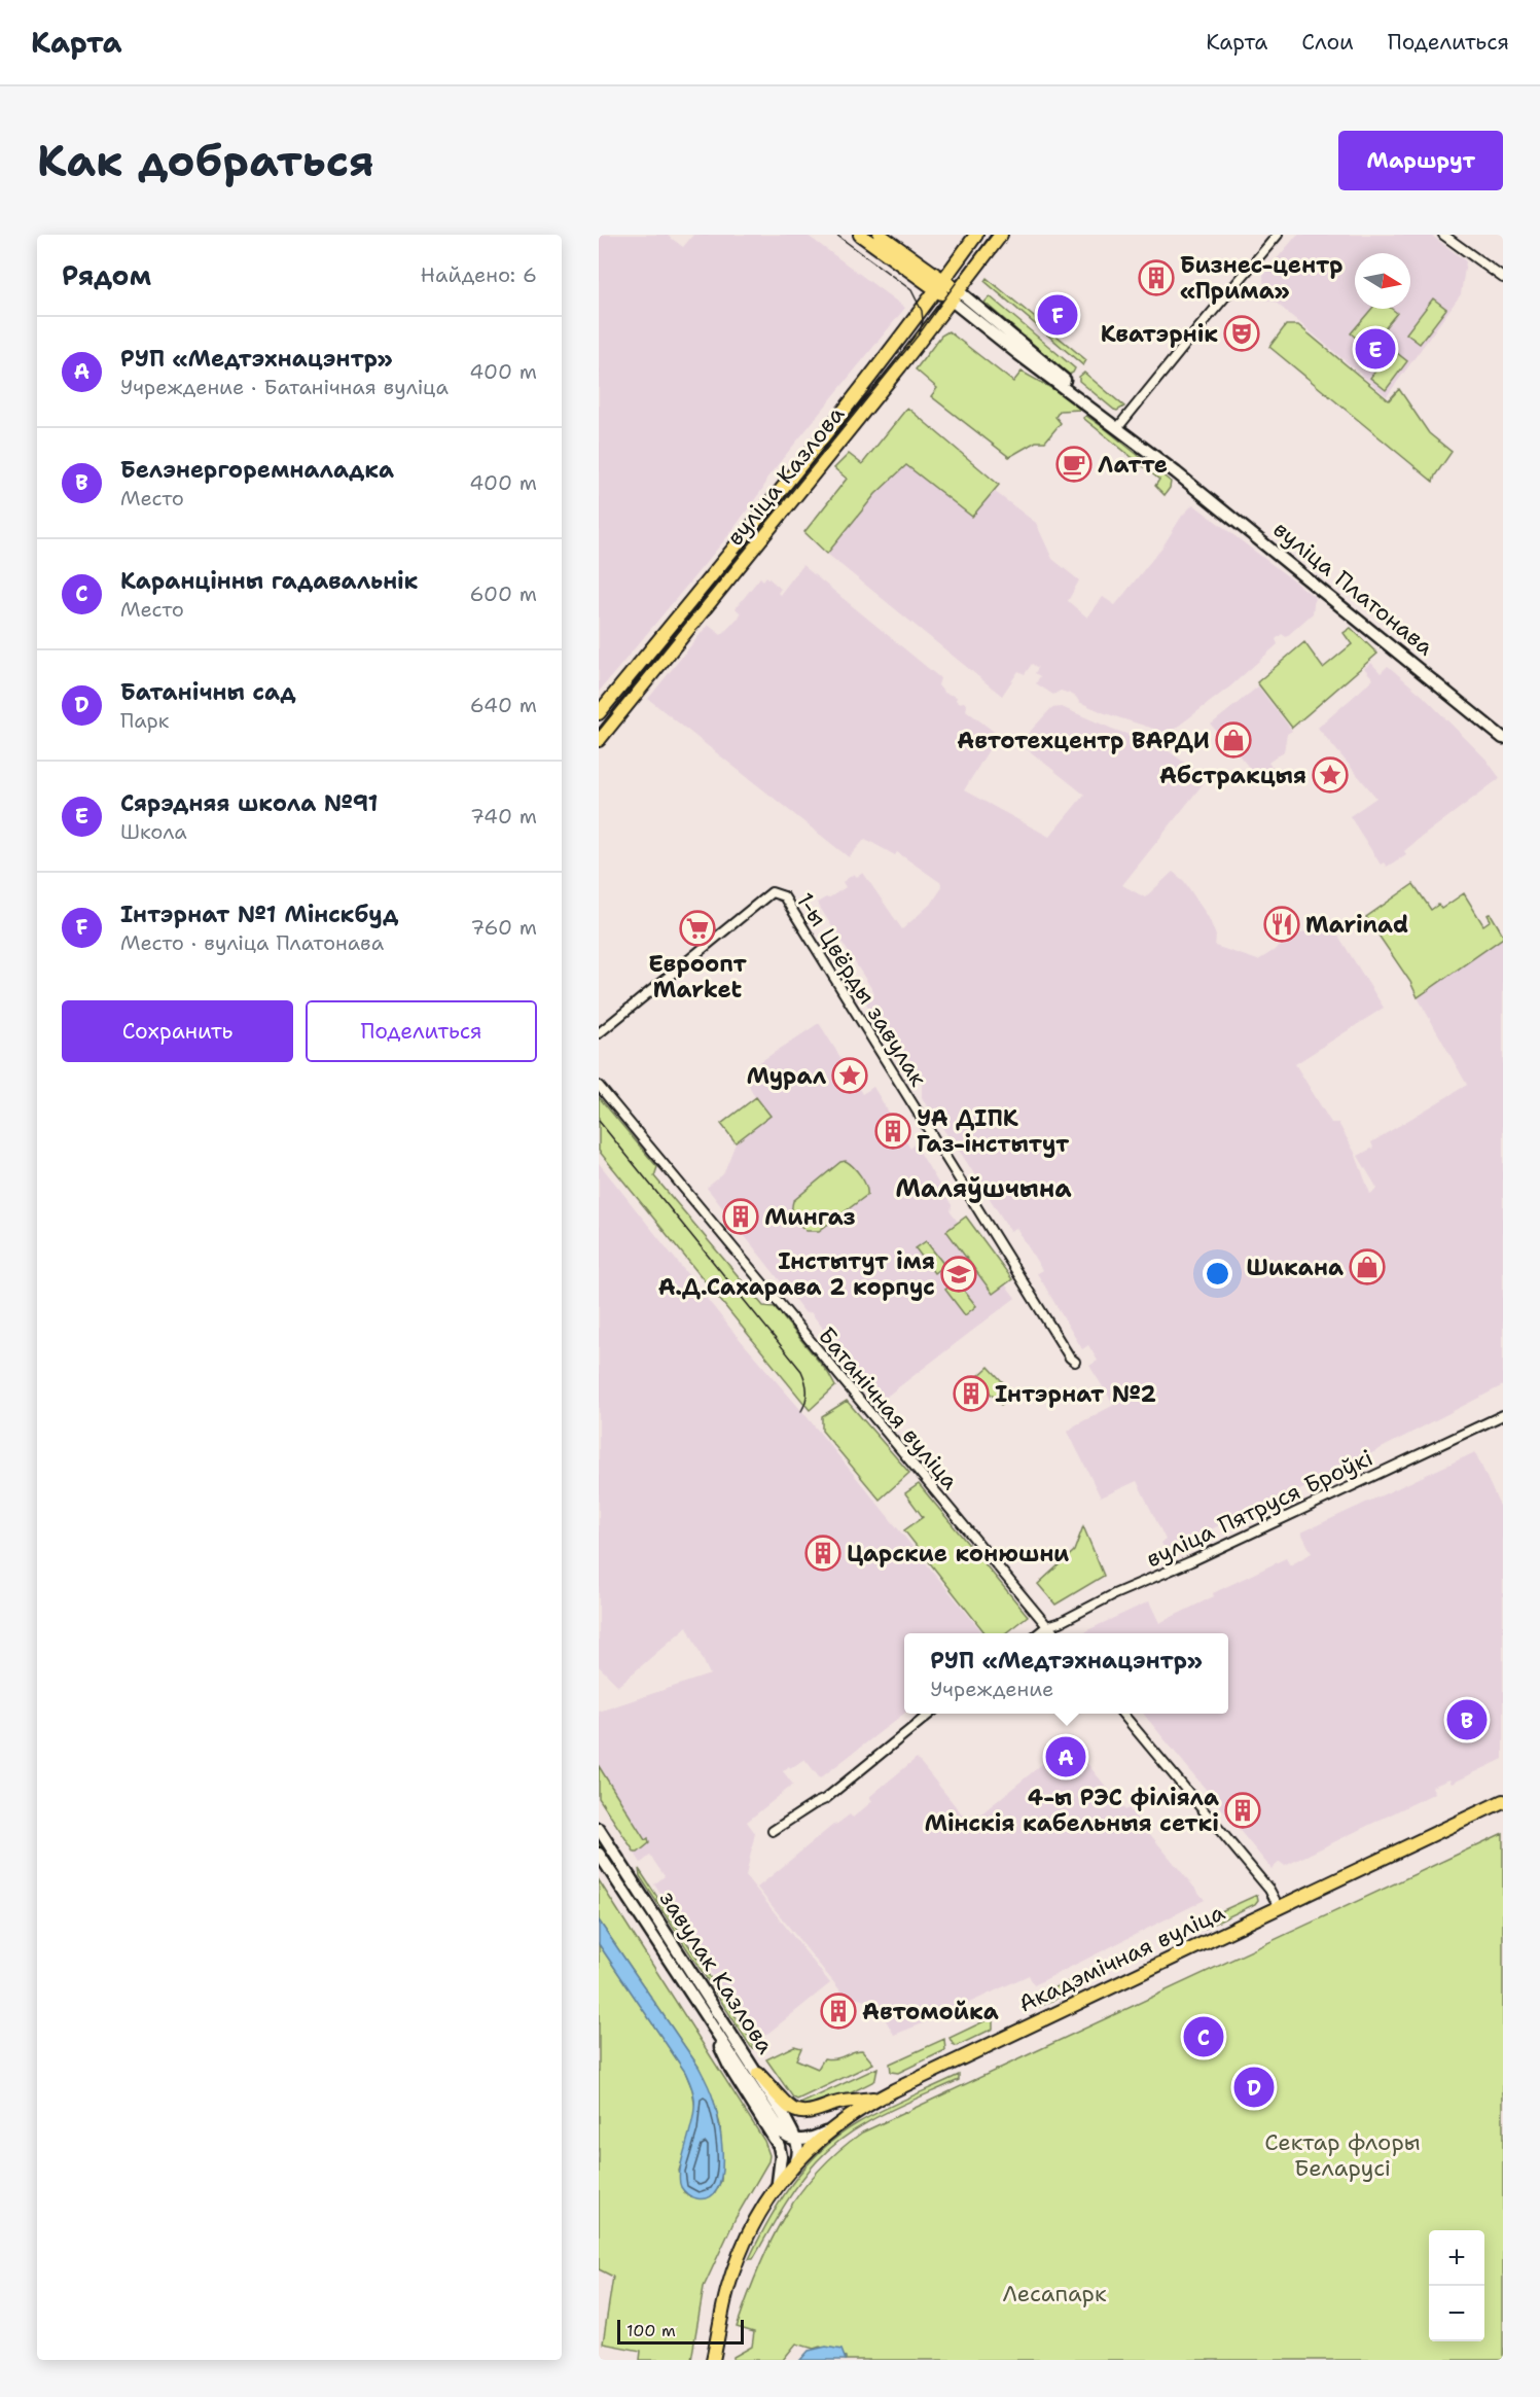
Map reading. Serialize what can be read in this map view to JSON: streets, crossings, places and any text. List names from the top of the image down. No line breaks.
{"streets":{"main road":["вуліца Казлова","вуліца Платонава","Акадэмічная вуліца","завулак Казлова"],"street":["1-ы Цвёрды завулак","Батанічная вуліца","вуліца Пятруся Броўкі"]},"crossings":[["вуліца Казлова","вуліца Платонава"],["Батанічная вуліца","вуліца Пятруся Броўкі"],["Акадэмічная вуліца","завулак Казлова"]],"districts":["Маляўшчына"],"parks":["Сектар флоры Беларусі","Лесапарк"],"places":{"building":["Бизнес-центр «Прима»","УА ДІПК Газ-інстытут","Мингаз","Інтэрнат №2","Царские конюшни","4-ы РЭС філіяла Мінскія кабельныя сеткі","Автомойка"],"theatre":["Кватэрнік"],"cafe":["Латте"],"shop":["Автотехцентр ВАРДИ","Шикана"],"place":["Абстракцыя","Мурал"],"restaurant":["Marinad"],"supermarket":["Евроопт Market"],"school or university":["Інстытут імя А.Д.Сахарава 2 корпус"]},"scale_bar":"100 m","north":"right","page":{"header":"Карта","nav":["Карта","Слои","Поделиться"],"buttons":["Маршрут",["Сохранить","Поделиться"]],"title":"Как добраться","heading":["Рядом","Найдено: 6"],"pins":["F","E","B","A","C","D"],"list":[{"mark":"A","name":"РУП «Медтэхнацэнтр»","note":"Учреждение · Батанічная вуліца","value":"400 m"},{"mark":"B","name":"Белэнергоремналадка","note":"Место","value":"400 m"},{"mark":"C","name":"Каранцінны гадавальнік","note":"Место","value":"600 m"},{"mark":"D","name":"Батанічны сад","note":"Парк","value":"640 m"},{"mark":"E","name":"Сярэдняя школа №91","note":"Школа","value":"740 m"},{"mark":"F","name":"Інтэрнат №1 Мінскбуд","note":"Место · вуліца Платонава","value":"760 m"}],"popup":["РУП «Медтэхнацэнтр»","Учреждение"],"map_buttons":["+","−"],"scale":"100 m"}}
